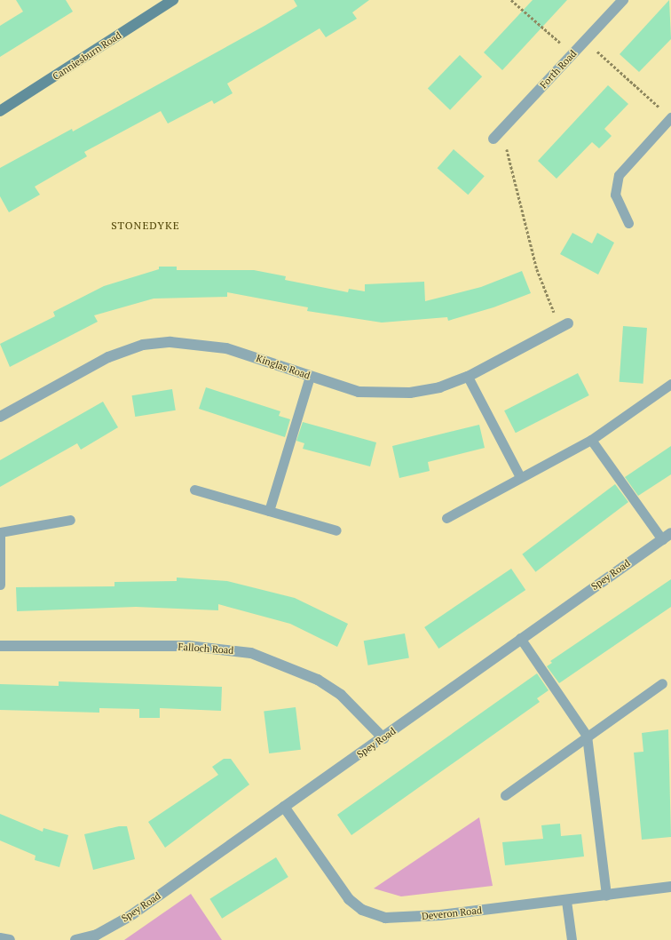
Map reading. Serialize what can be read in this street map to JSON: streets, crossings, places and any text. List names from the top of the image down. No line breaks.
{"streets":{"street":["Canniesburn Road","Forth Road","Kinglas Road","Spey Road","Falloch Road","Deveron Road"]},"crossings":[["Spey Road","Falloch Road"],["Spey Road","Deveron Road"]],"districts":["STONEDYKE"]}
